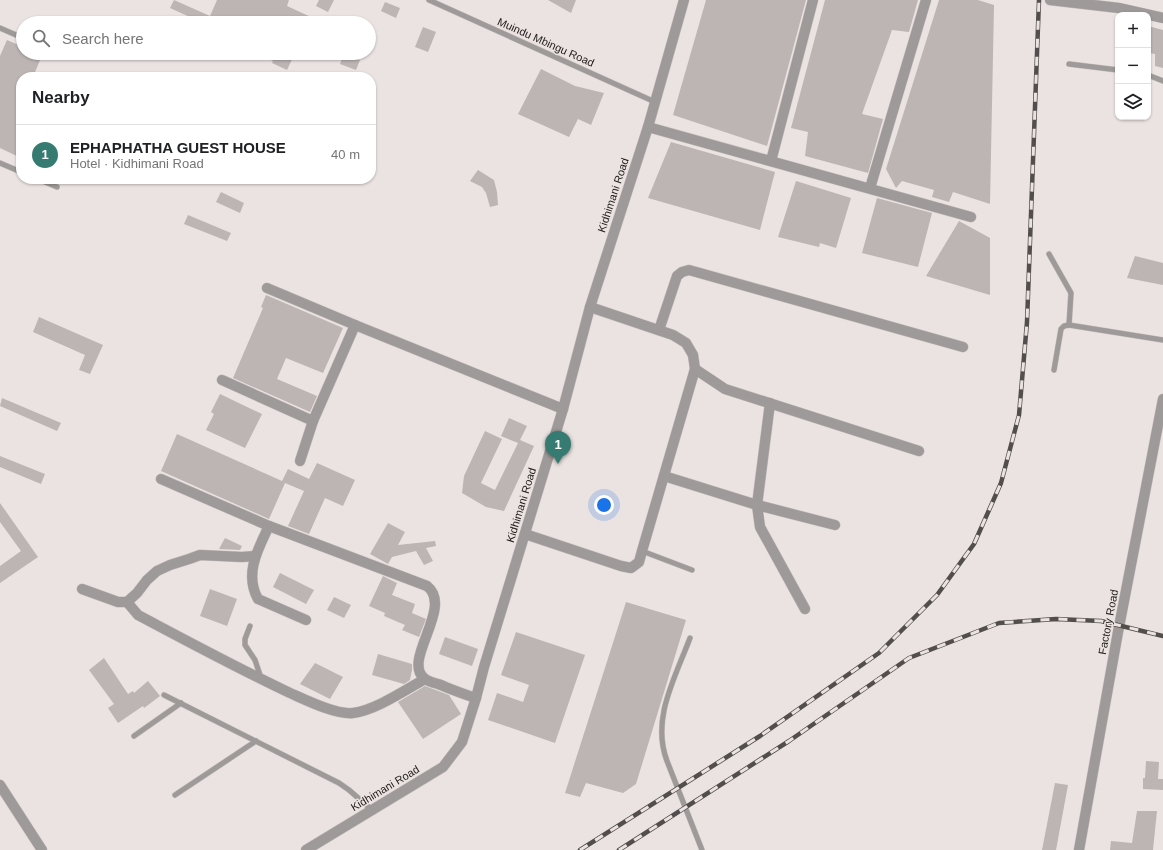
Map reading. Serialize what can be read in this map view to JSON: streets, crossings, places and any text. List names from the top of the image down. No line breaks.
{"streets":{"street":["Kidhimani Road","Factory Road"],"lane":["Muindu Mbingu Road"]},"crossings":[["Muindu Mbingu Road","Kidhimani Road"]],"page":{"map_buttons":["+","−"],"search":"Search here","heading":"Nearby","list":[{"mark":"1","name":"EPHAPHATHA GUEST HOUSE","note":"Hotel · Kidhimani Road","value":"40 m"}],"pins":"1"}}
